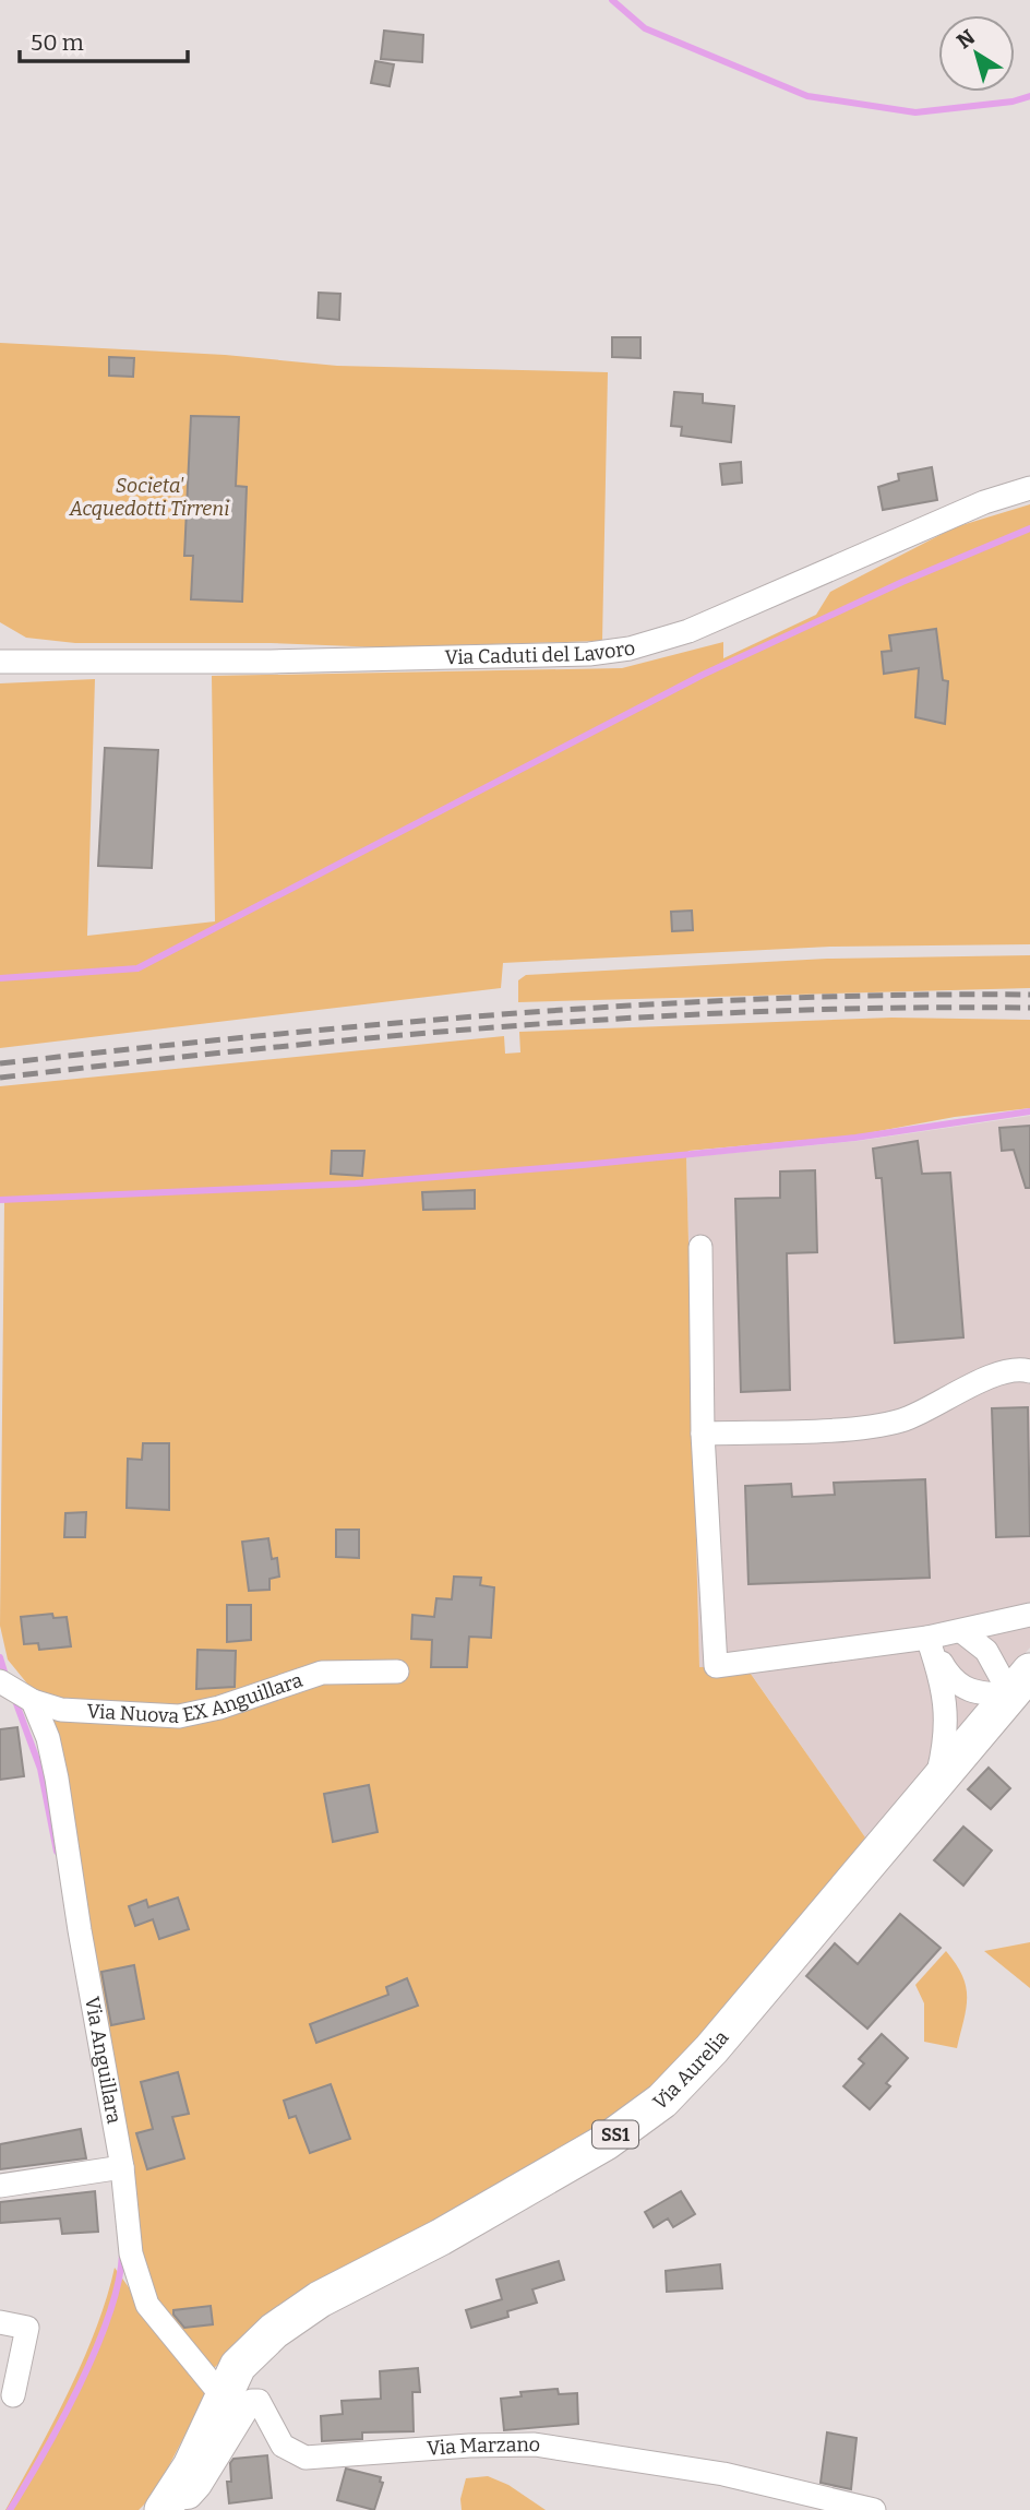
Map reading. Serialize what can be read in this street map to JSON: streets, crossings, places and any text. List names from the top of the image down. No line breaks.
{"streets":{"main road":["Via Aurelia","SS1"],"street":["Via Caduti del Lavoro","Via Nuova EX Anguillara","Via Anguillara","Via Marzano"]},"crossings":[["Via Nuova EX Anguillara","Via Anguillara"],["Via Anguillara","Via Aurelia"],["Via Aurelia","Via Marzano"]],"parks":["Societa' Acquedotti Tirreni"],"scale_bar":"50 m","north":"top left"}
